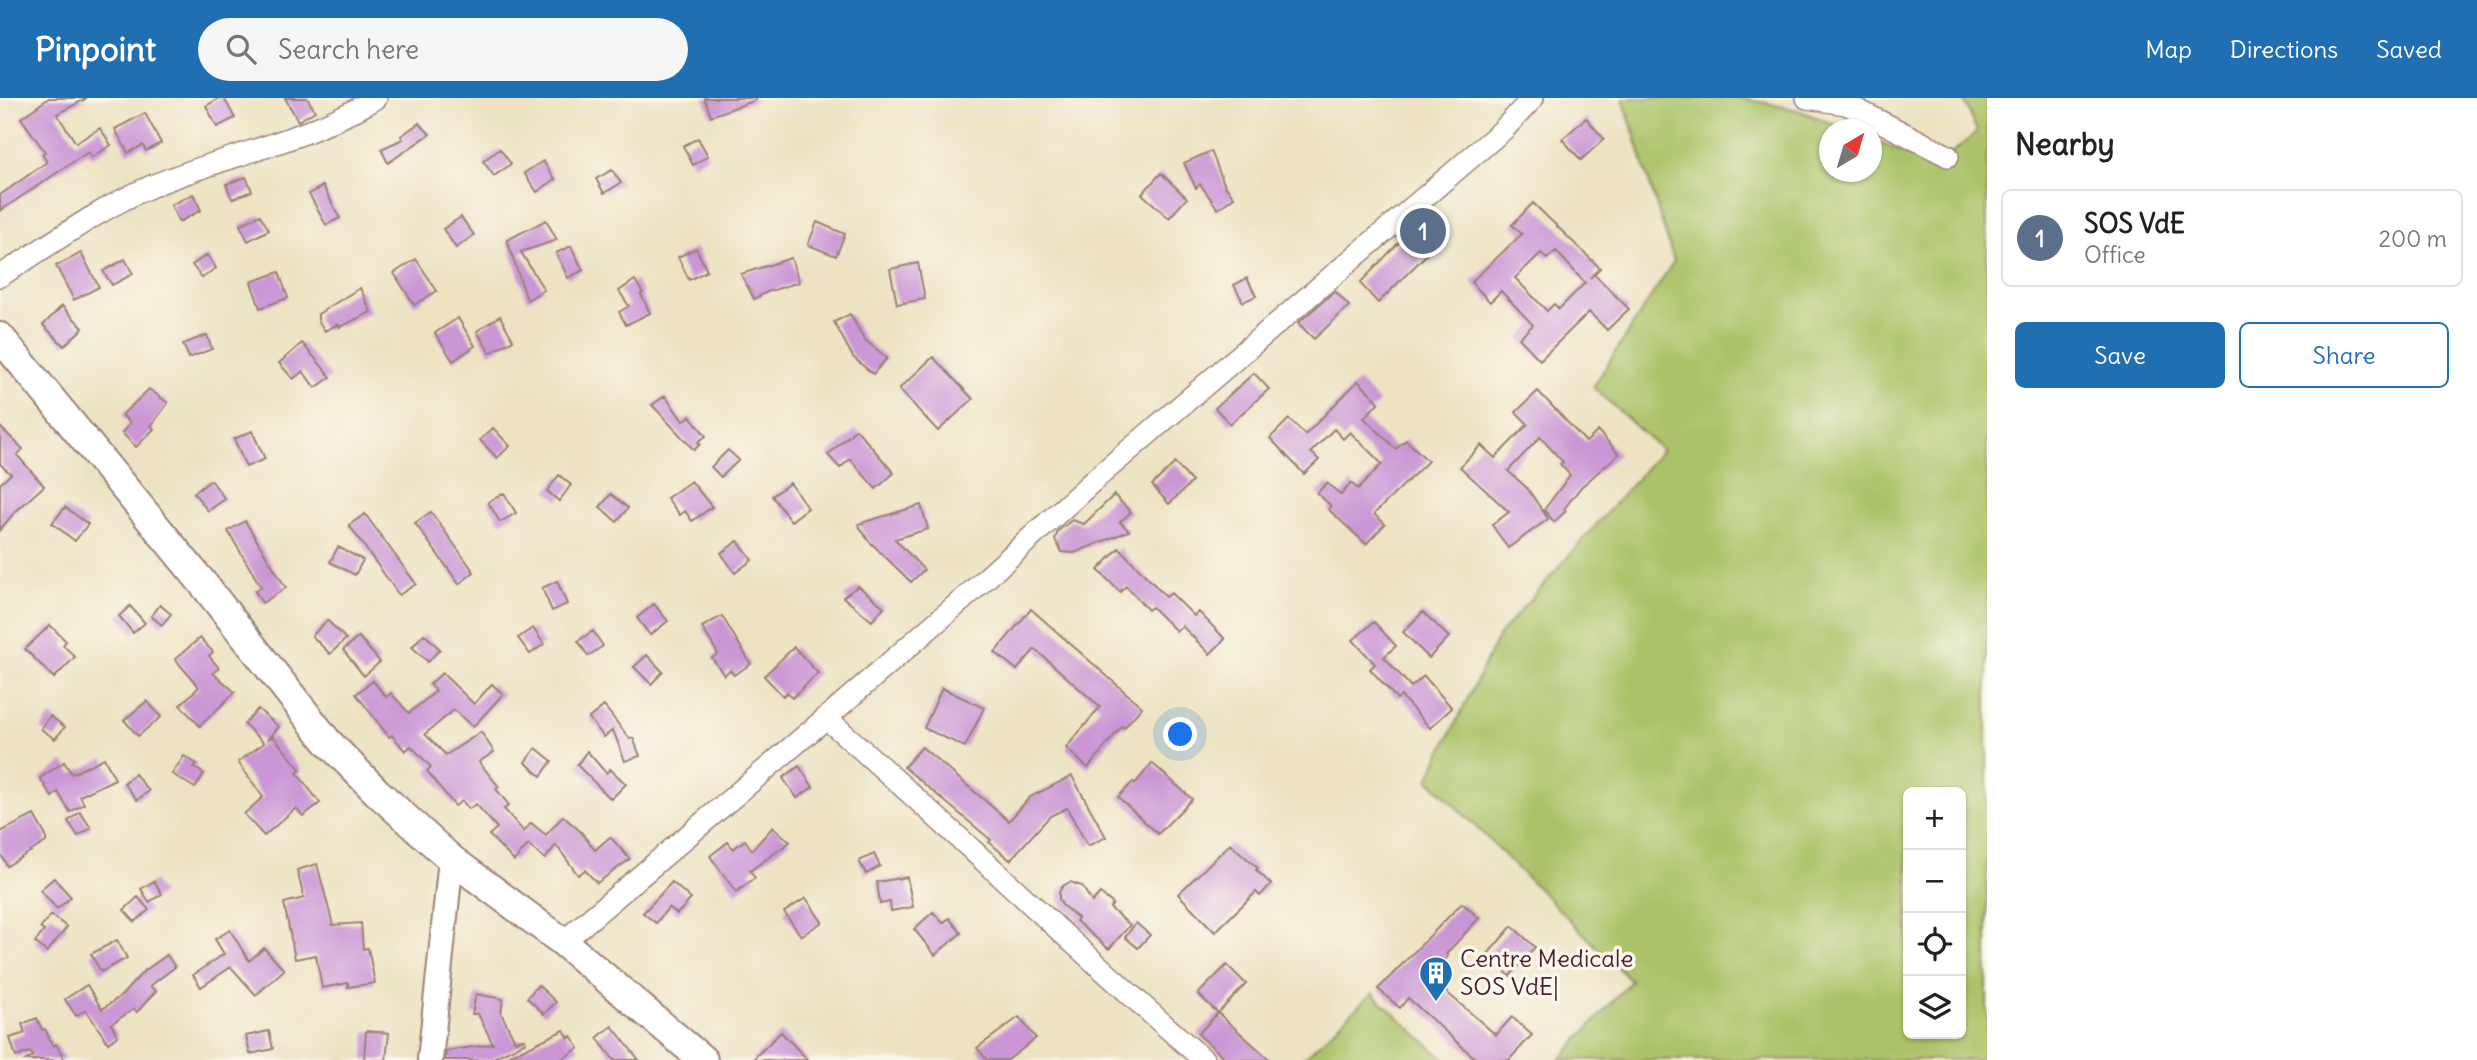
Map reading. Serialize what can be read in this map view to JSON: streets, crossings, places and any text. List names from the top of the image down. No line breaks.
{"places":{"building":["Centre Medicale SOS VdE|"]},"north":"top right","page":{"header":"Pinpoint","search":"Search here","nav":["Map","Directions","Saved"],"heading":"Nearby","list":[{"mark":"1","name":"SOS VdE","note":"Office","value":"200 m"}],"pins":"1","buttons":["Save","Share"],"map_buttons":["+","−"]}}
